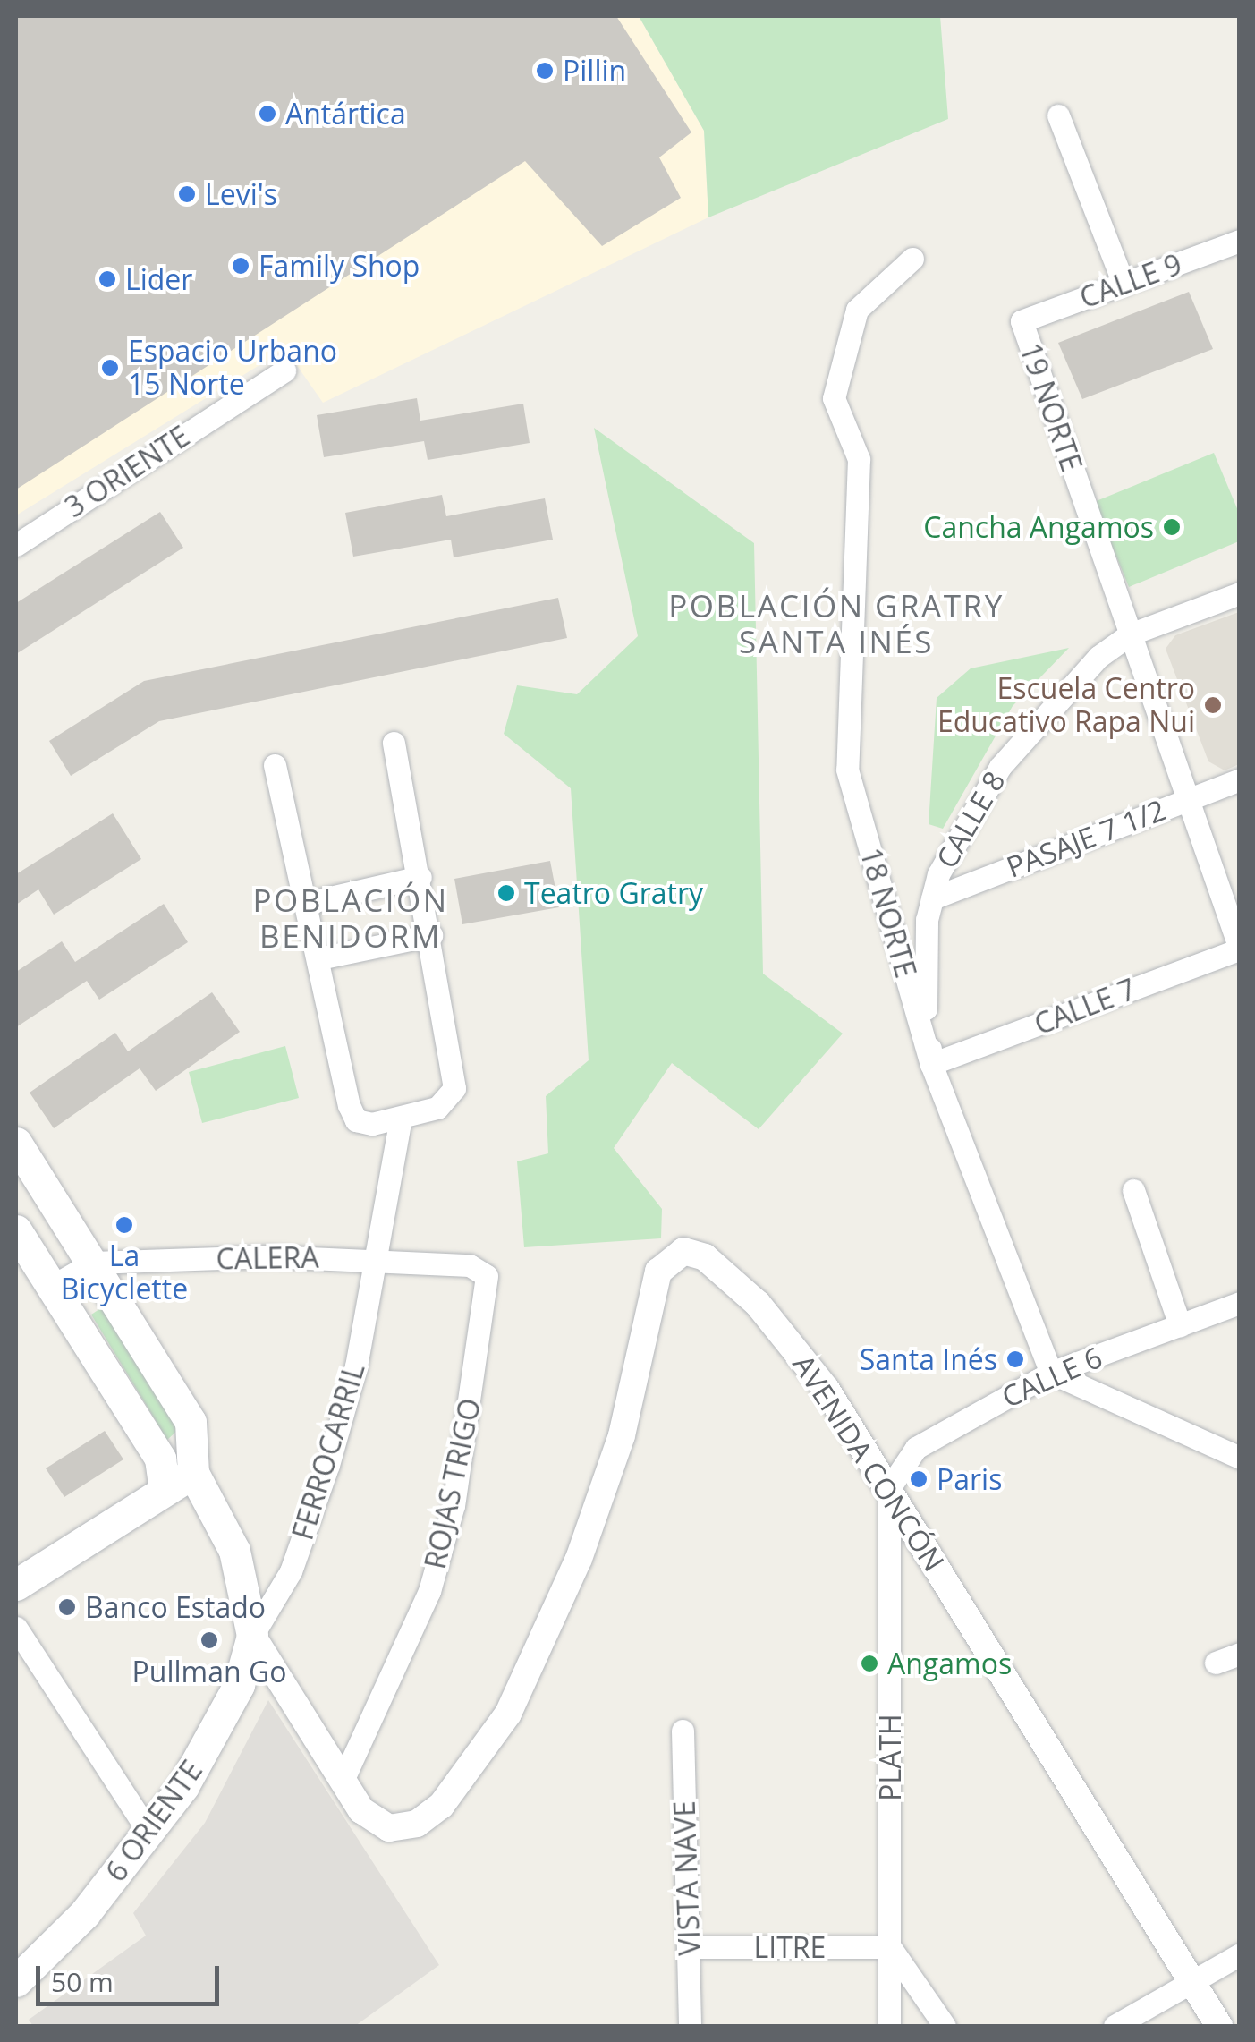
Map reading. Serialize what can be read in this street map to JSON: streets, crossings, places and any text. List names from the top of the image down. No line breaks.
{"streets":{"main road":["6 ORIENTE"],"street":["CALLE 9","19 NORTE","3 ORIENTE","CALLE 8","PASAJE 7 1/2","18 NORTE","CALLE 7","CALERA","CALLE 6","FERROCARRIL","AVENIDA CONCÓN","ROJAS TRIGO","PLATH","VISTA NAVE","LITRE"]},"crossings":[["CALLE 9","19 NORTE"],["19 NORTE","CALLE 8"],["19 NORTE","PASAJE 7 1/2"],["19 NORTE","CALLE 7"],["CALLE 8","PASAJE 7 1/2"],["CALLE 8","18 NORTE"],["CALLE 8","CALLE 7"],["18 NORTE","CALLE 7"],["18 NORTE","CALLE 6"],["CALERA","FERROCARRIL"],["CALERA","ROJAS TRIGO"],["CALLE 6","AVENIDA CONCÓN"],["CALLE 6","PLATH"],["FERROCARRIL","AVENIDA CONCÓN"],["FERROCARRIL","6 ORIENTE"],["AVENIDA CONCÓN","ROJAS TRIGO"],["AVENIDA CONCÓN","PLATH"],["AVENIDA CONCÓN","6 ORIENTE"],["PLATH","LITRE"],["VISTA NAVE","LITRE"]],"districts":["POBLACIÓN GRATRY SANTA INÉS","POBLACIÓN BENIDORM"],"places":["Pillin","Antártica","Levi's","Family Shop","Lider","Espacio Urbano 15 Norte","Cancha Angamos","Escuela Centro Educativo Rapa Nui","Teatro Gratry","La Bicyclette","Santa Inés","Paris","Banco Estado","Pullman Go","Angamos"],"scale_bar":"50 m"}
